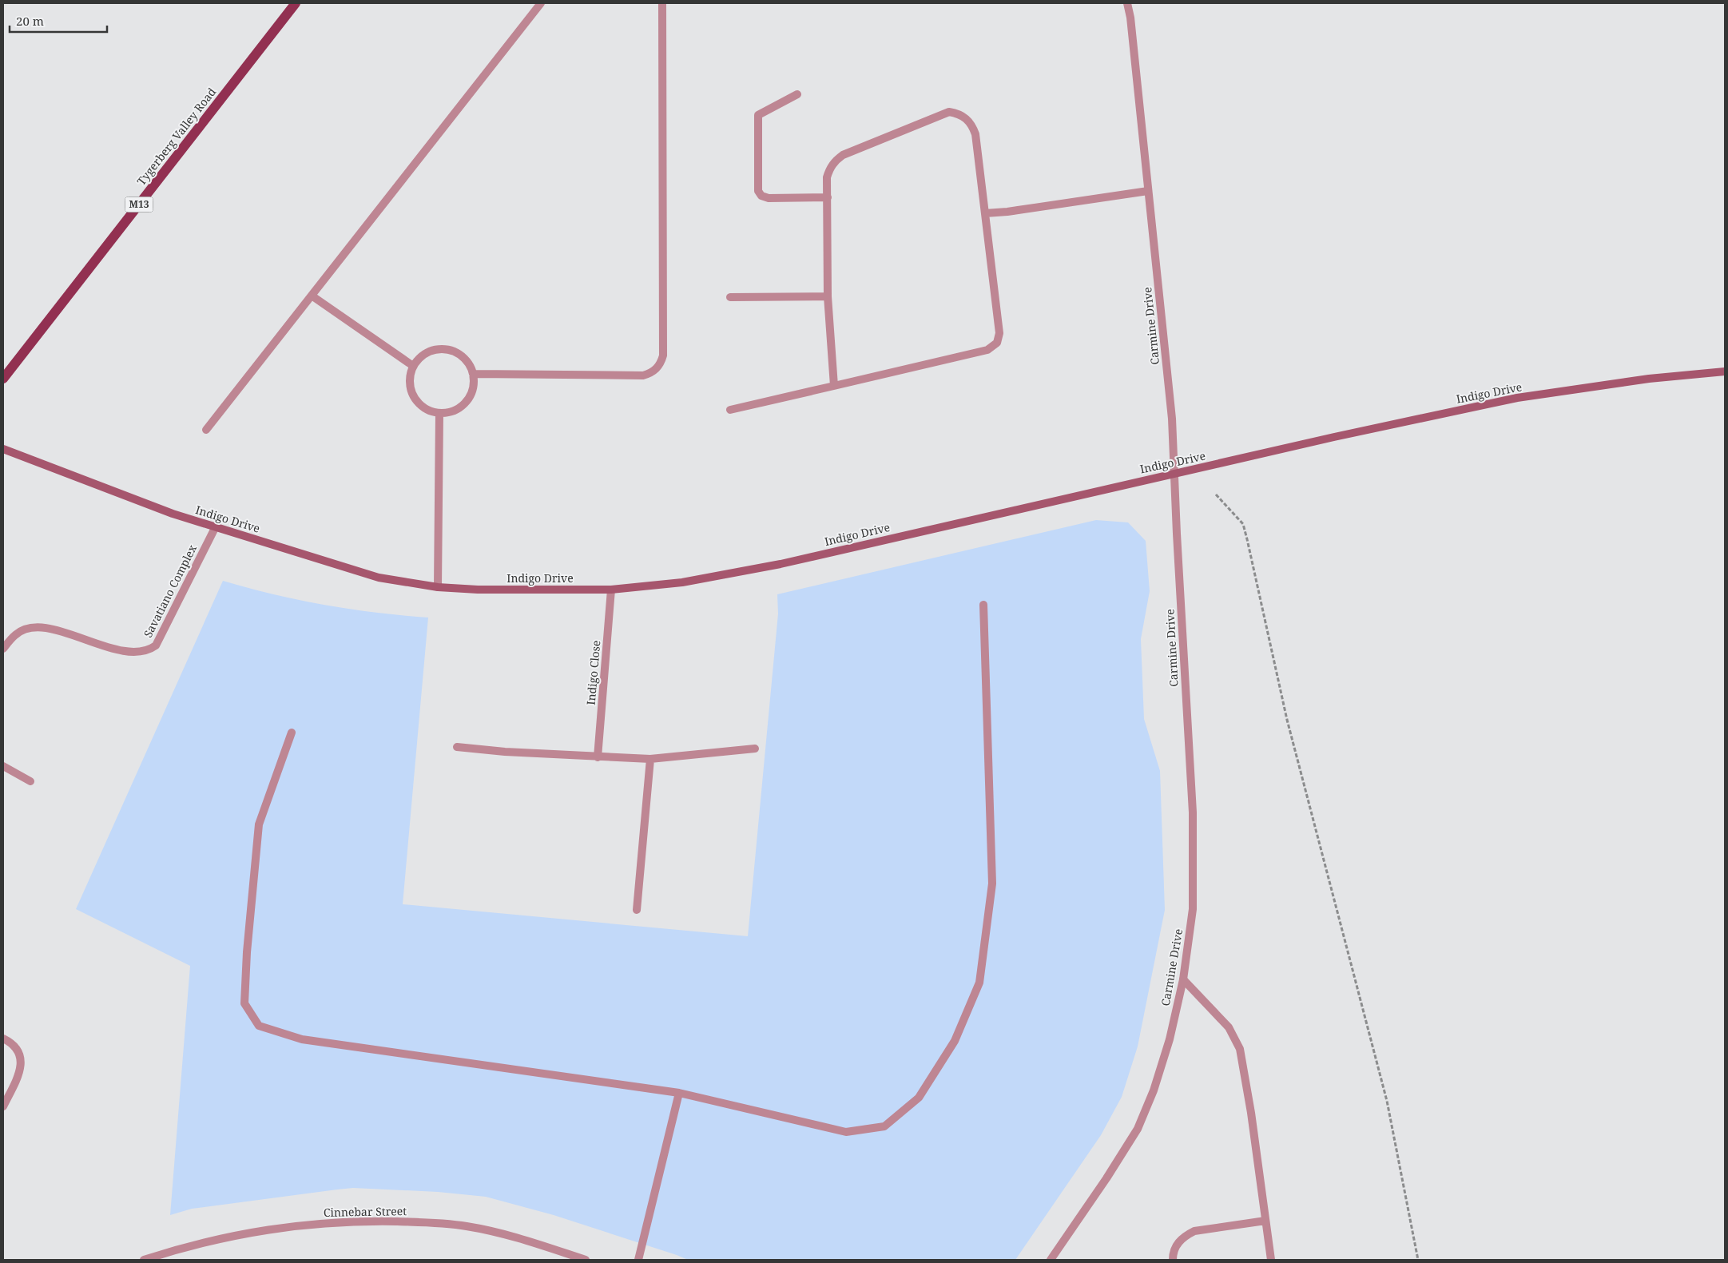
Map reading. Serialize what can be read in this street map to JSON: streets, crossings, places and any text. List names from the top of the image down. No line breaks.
{"streets":{"main road":["Tygerberg Valley Road","M13"],"street":["Carmine Drive","Indigo Drive","Savatiano Complex","Indigo Close","Cinnebar Street"]},"crossings":[["Carmine Drive","Indigo Drive"],["Indigo Drive","Savatiano Complex"],["Indigo Drive","Indigo Close"]],"scale_bar":"20 m"}
